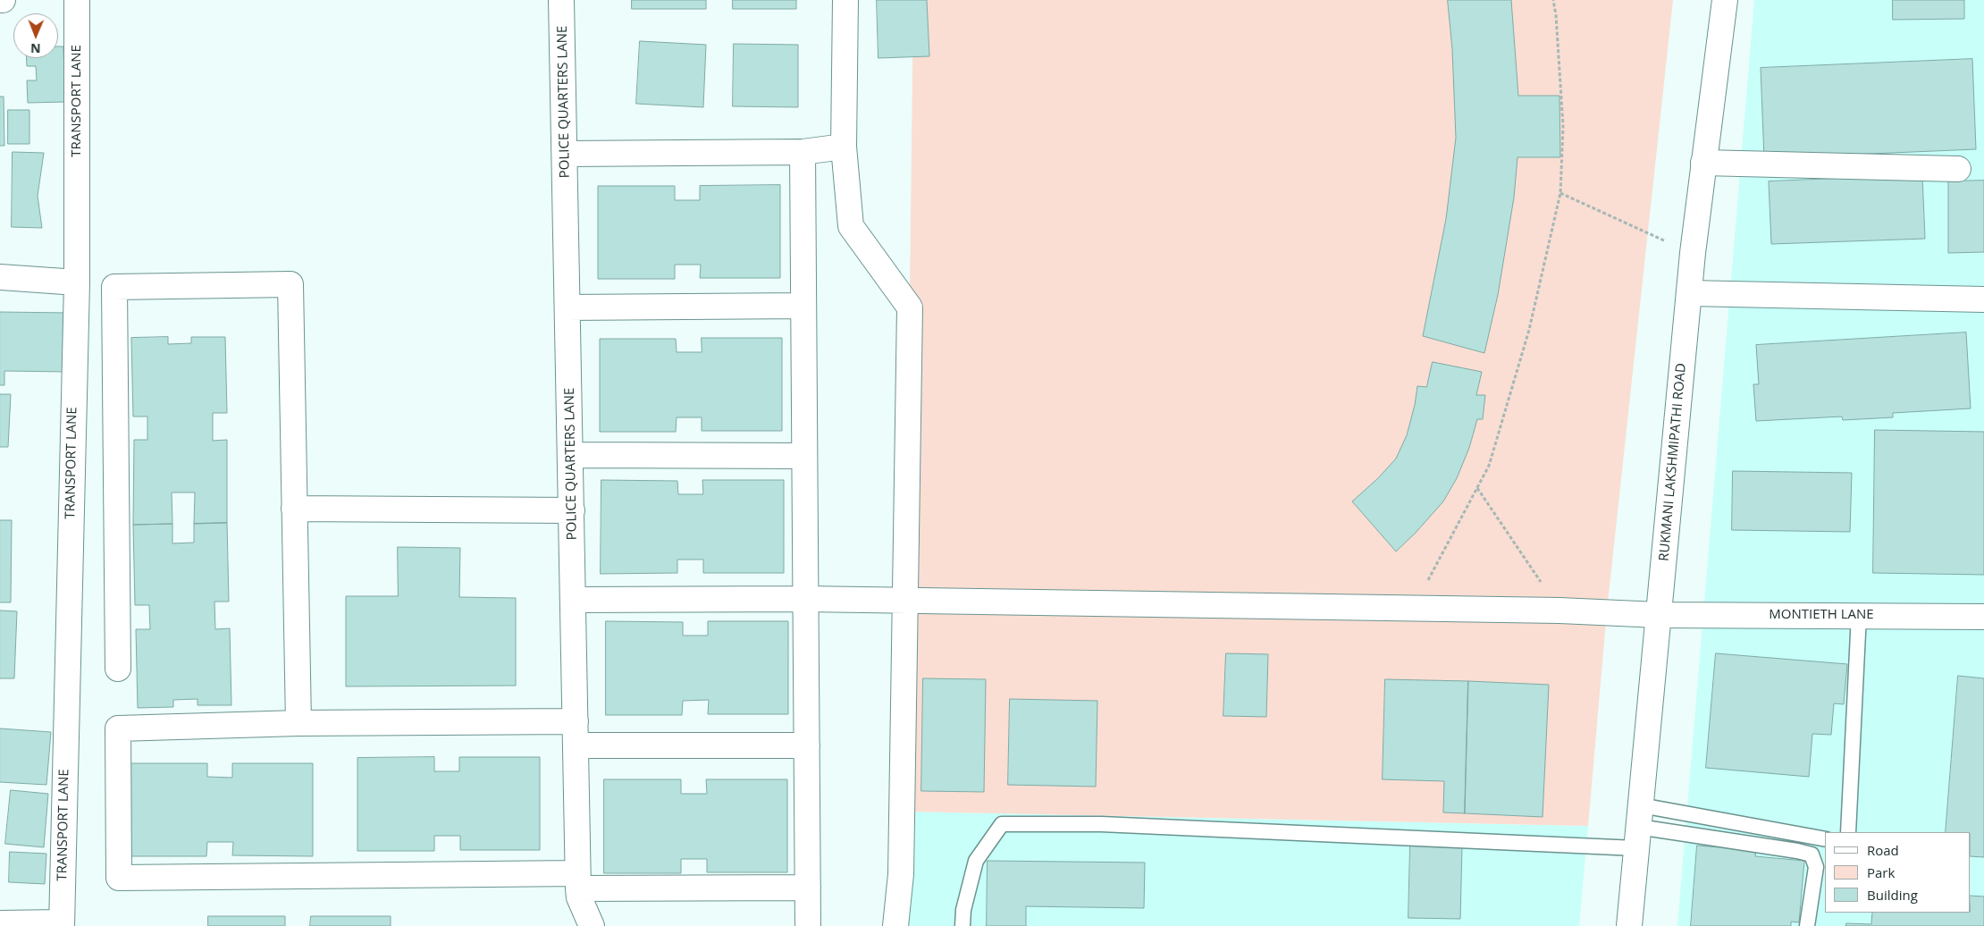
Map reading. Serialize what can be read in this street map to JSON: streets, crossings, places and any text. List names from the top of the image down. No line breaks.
{"streets":{"street":["TRANSPORT LANE","POLICE QUARTERS LANE","RUKMANI LAKSHMIPATHI ROAD","MONTIETH LANE"]},"crossings":[["POLICE QUARTERS LANE","MONTIETH LANE"],["RUKMANI LAKSHMIPATHI ROAD","MONTIETH LANE"]],"legend":["Road","Park","Building"],"north":"bottom"}
